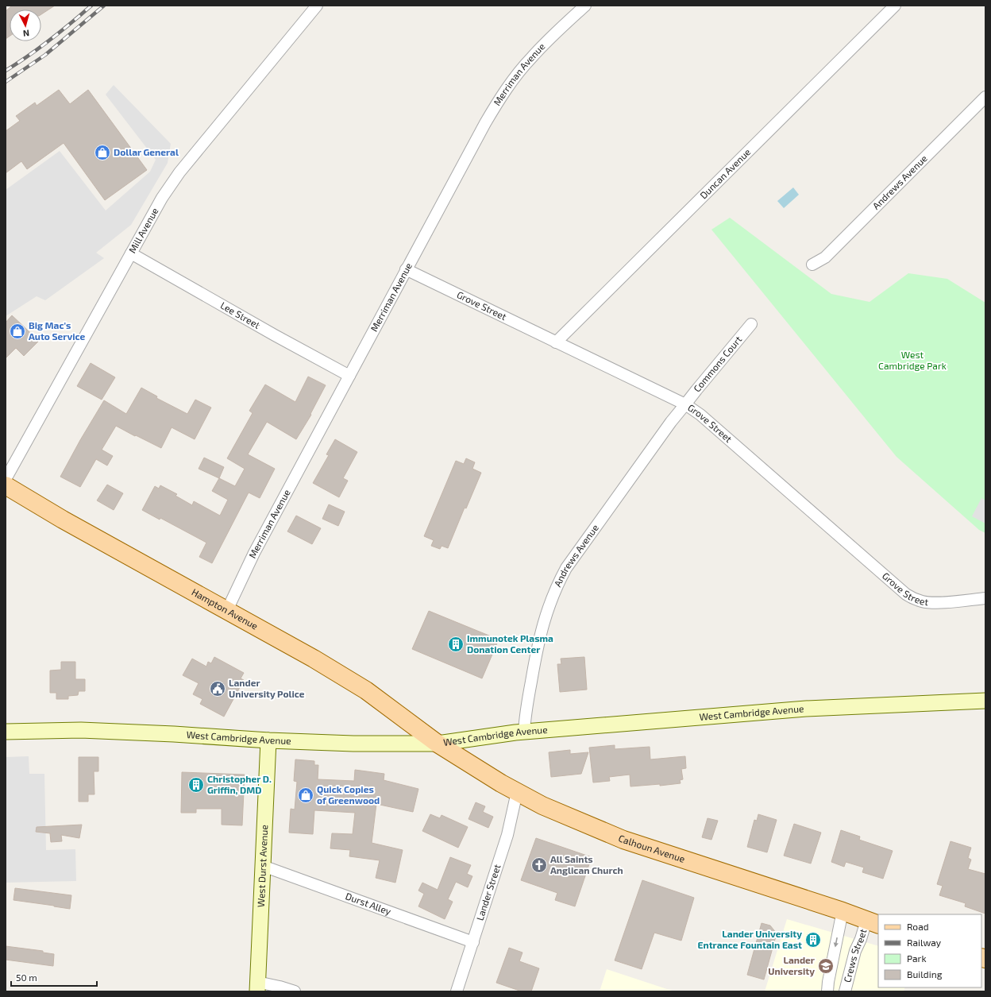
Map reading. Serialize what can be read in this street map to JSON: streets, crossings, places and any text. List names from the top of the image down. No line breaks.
{"streets":{"main road":["Hampton Avenue","West Cambridge Avenue","Calhoun Avenue","West Durst Avenue"],"street":["Merriman Avenue","Duncan Avenue","Andrews Avenue","Mill Avenue","Grove Street","Lee Street","Commons Court","Lander Street","Durst Alley","Crews Street"]},"crossings":[["Merriman Avenue","Grove Street"],["Merriman Avenue","Lee Street"],["Merriman Avenue","Hampton Avenue"],["Duncan Avenue","Grove Street"],["Andrews Avenue","Grove Street"],["Andrews Avenue","Commons Court"],["Andrews Avenue","West Cambridge Avenue"],["Mill Avenue","Lee Street"],["Grove Street","Commons Court"],["Hampton Avenue","West Cambridge Avenue"],["Hampton Avenue","Calhoun Avenue"],["West Cambridge Avenue","Calhoun Avenue"],["West Cambridge Avenue","West Durst Avenue"],["Calhoun Avenue","Lander Street"],["Calhoun Avenue","Crews Street"],["West Durst Avenue","Durst Alley"],["Lander Street","Durst Alley"]],"parks":["West Cambridge Park"],"places":{"shop":["Dollar General","Big Mac's Auto Service","Quick Copies of Greenwood"],"building":["Immunotek Plasma Donation Center","Christopher D. Griffin, DMD","Lander University Entrance Fountain East"],"public building":["Lander University Police"],"church":["All Saints Anglican Church"],"school or university":["Lander University"]},"legend":["Road","Railway","Park","Building"],"scale_bar":"50 m","north":"bottom"}
